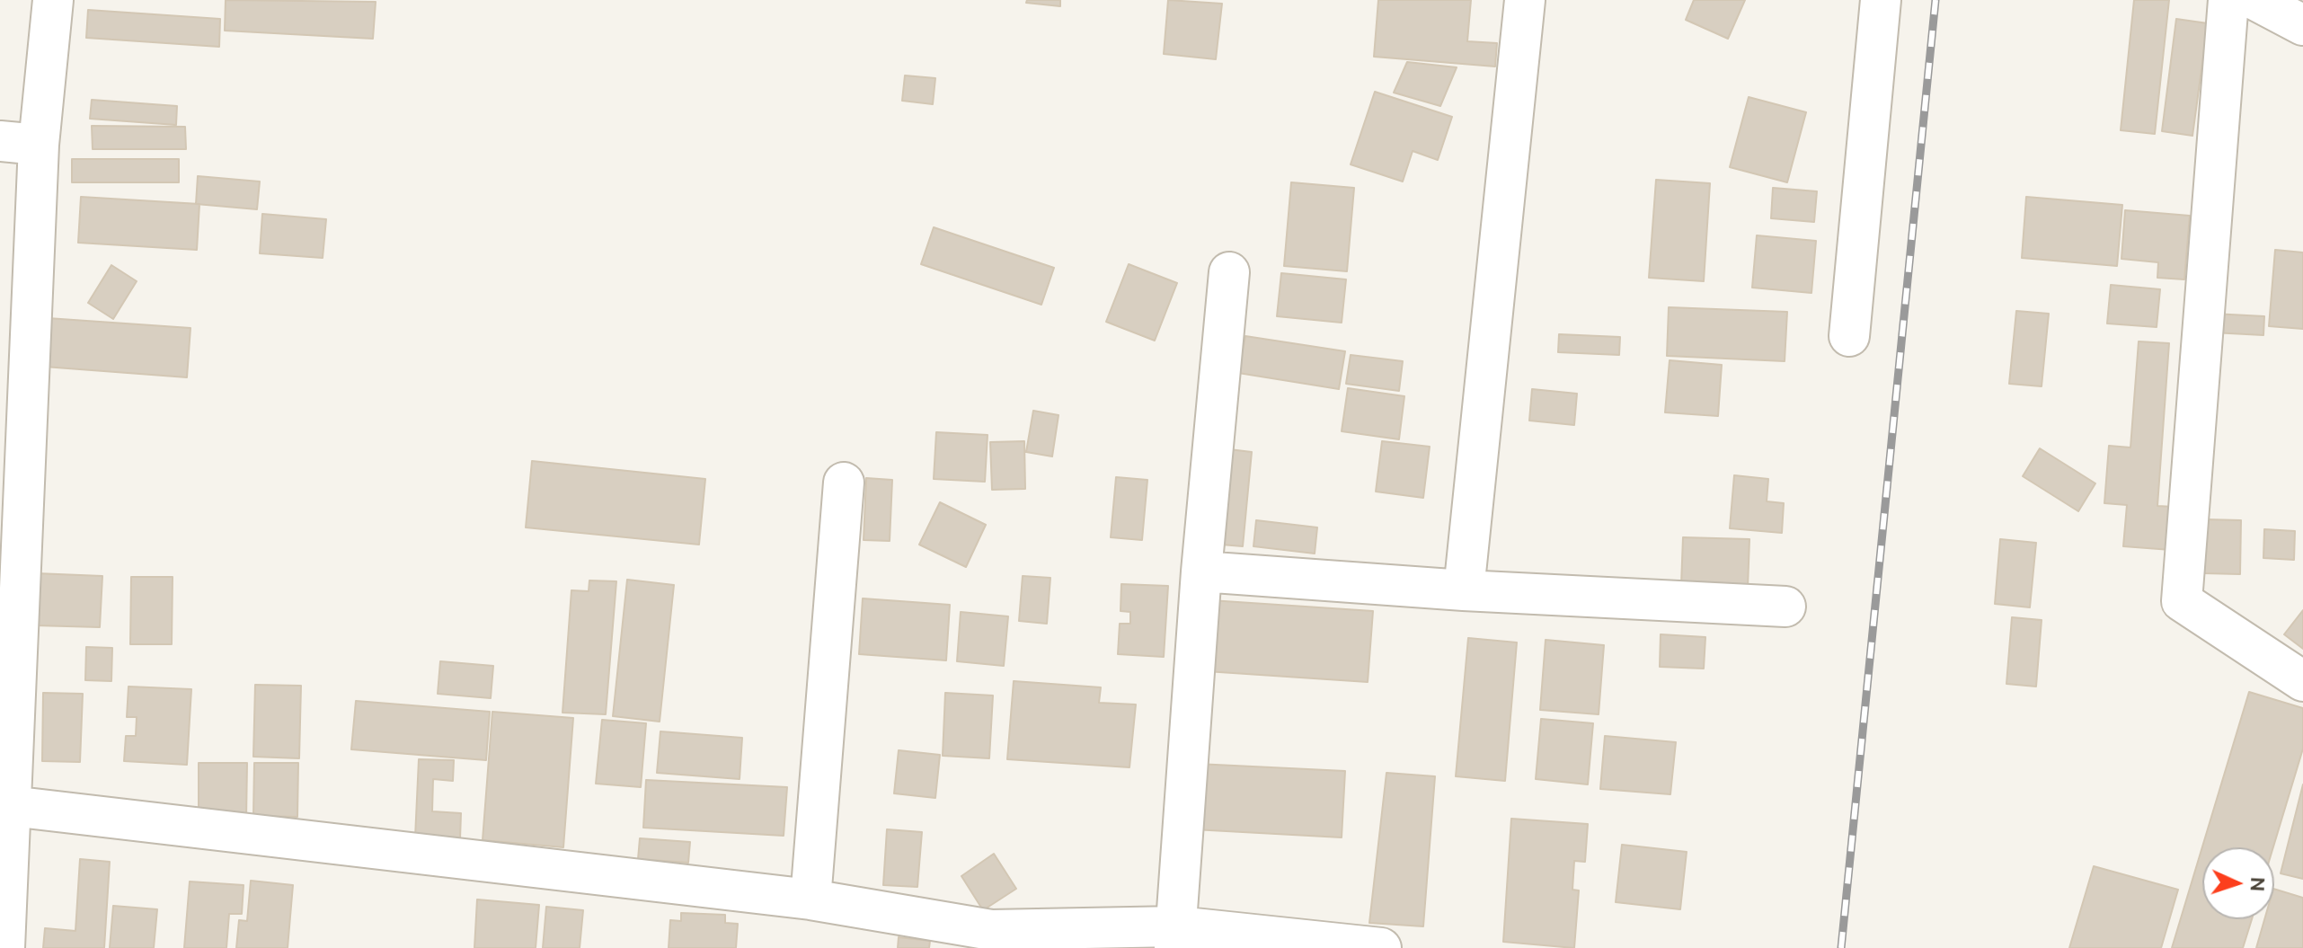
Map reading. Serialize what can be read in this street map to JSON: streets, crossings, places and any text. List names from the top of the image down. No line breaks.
{"north":"right"}
